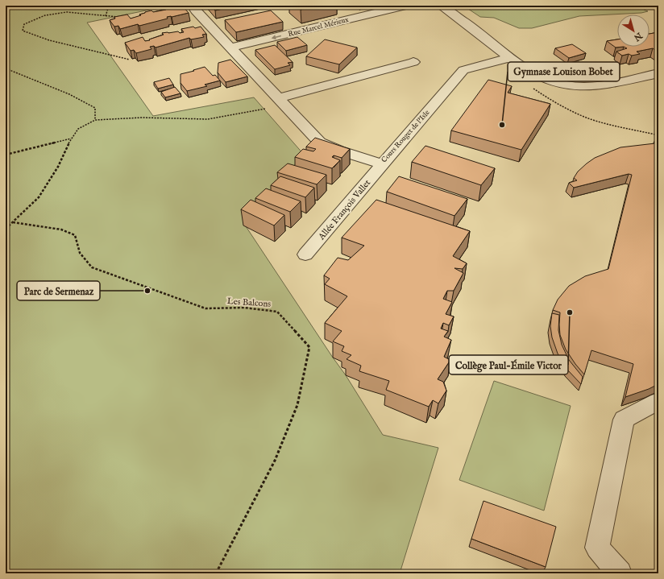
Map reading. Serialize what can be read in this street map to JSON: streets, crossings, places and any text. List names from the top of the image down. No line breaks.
{"streets":{"street":["Rue Marcel Mérieux","Cours Rouget de l'Isle","Allée François Vallet"],"path":["Les Balcons"]},"crossings":[["Rue Marcel Mérieux","Cours Rouget de l'Isle"],["Cours Rouget de l'Isle","Allée François Vallet"]],"places":["Gymnase Louison Bobet","Parc de Sermenaz","Collège Paul-Émile Victor"],"north":"bottom right"}
